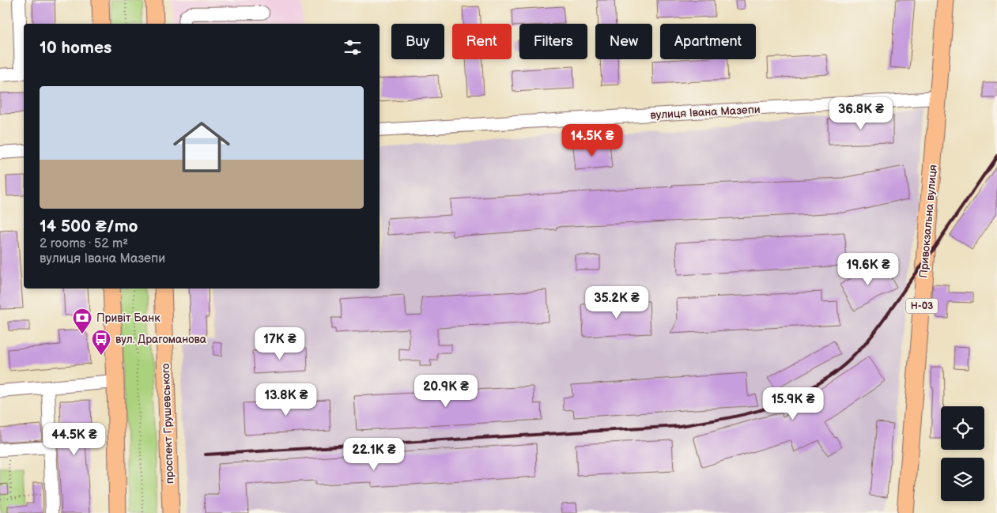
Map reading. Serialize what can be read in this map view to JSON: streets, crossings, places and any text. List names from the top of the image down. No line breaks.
{"streets":{"main road":["Привокзальна вулиця","Н-03","проспект Грушевського"],"street":["вулиця Івана Мазепи"]},"crossings":[["вулиця Івана Мазепи","Привокзальна вулиця"]],"places":{"bank":["Привіт Банк"],"bus stop":["вул. Драгоманова"]},"page":{"chip":["Buy","Rent","Filters","New","Apartment"],"heading":"10 homes","list":[{"name":"14 500 ₴/mo","note":"2 rooms · 52 m² · вулиця Івана Мазепи"}],"price":["36.8K ₴","14.5K ₴","19.6K ₴","35.2K ₴","17K ₴","20.9K ₴","13.8K ₴","15.9K ₴","44.5K ₴","22.1K ₴"]}}
